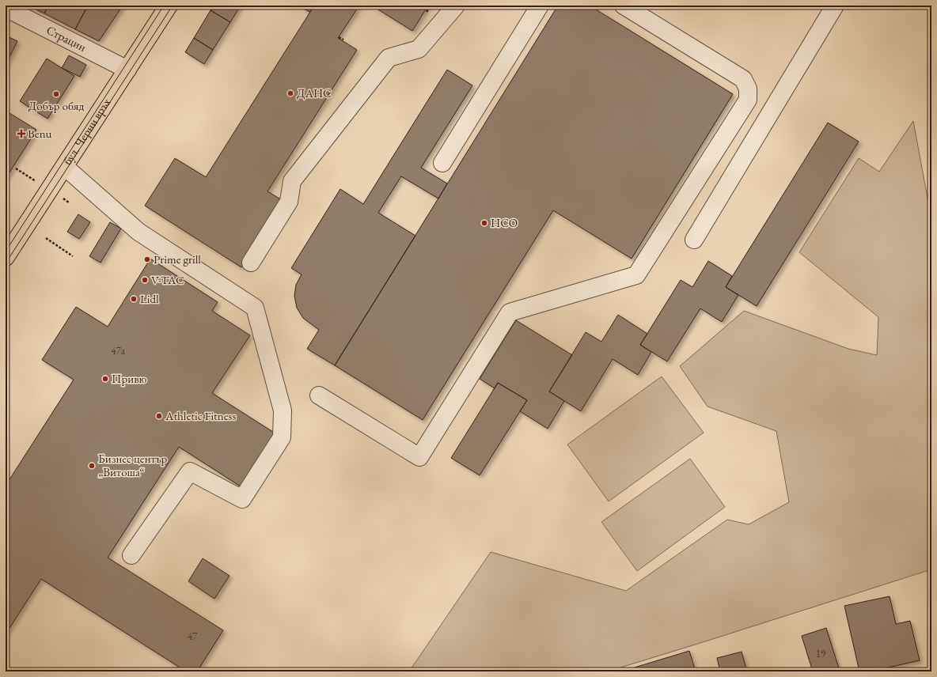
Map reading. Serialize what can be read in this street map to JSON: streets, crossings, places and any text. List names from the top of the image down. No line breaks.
{"streets":{"main road":["бул. Черни връх"],"street":["Страцин"]},"crossings":[["Страцин","бул. Черни връх"]],"places":{"other":["ДАНС","Добър обяд","НСО","Prime grill","V-TAC","Lidl","Привю","Athletic Fitness","Бизнес център „Витоша“"],"health":["Benu"]},"house_numbers":["47a","47","19"]}
